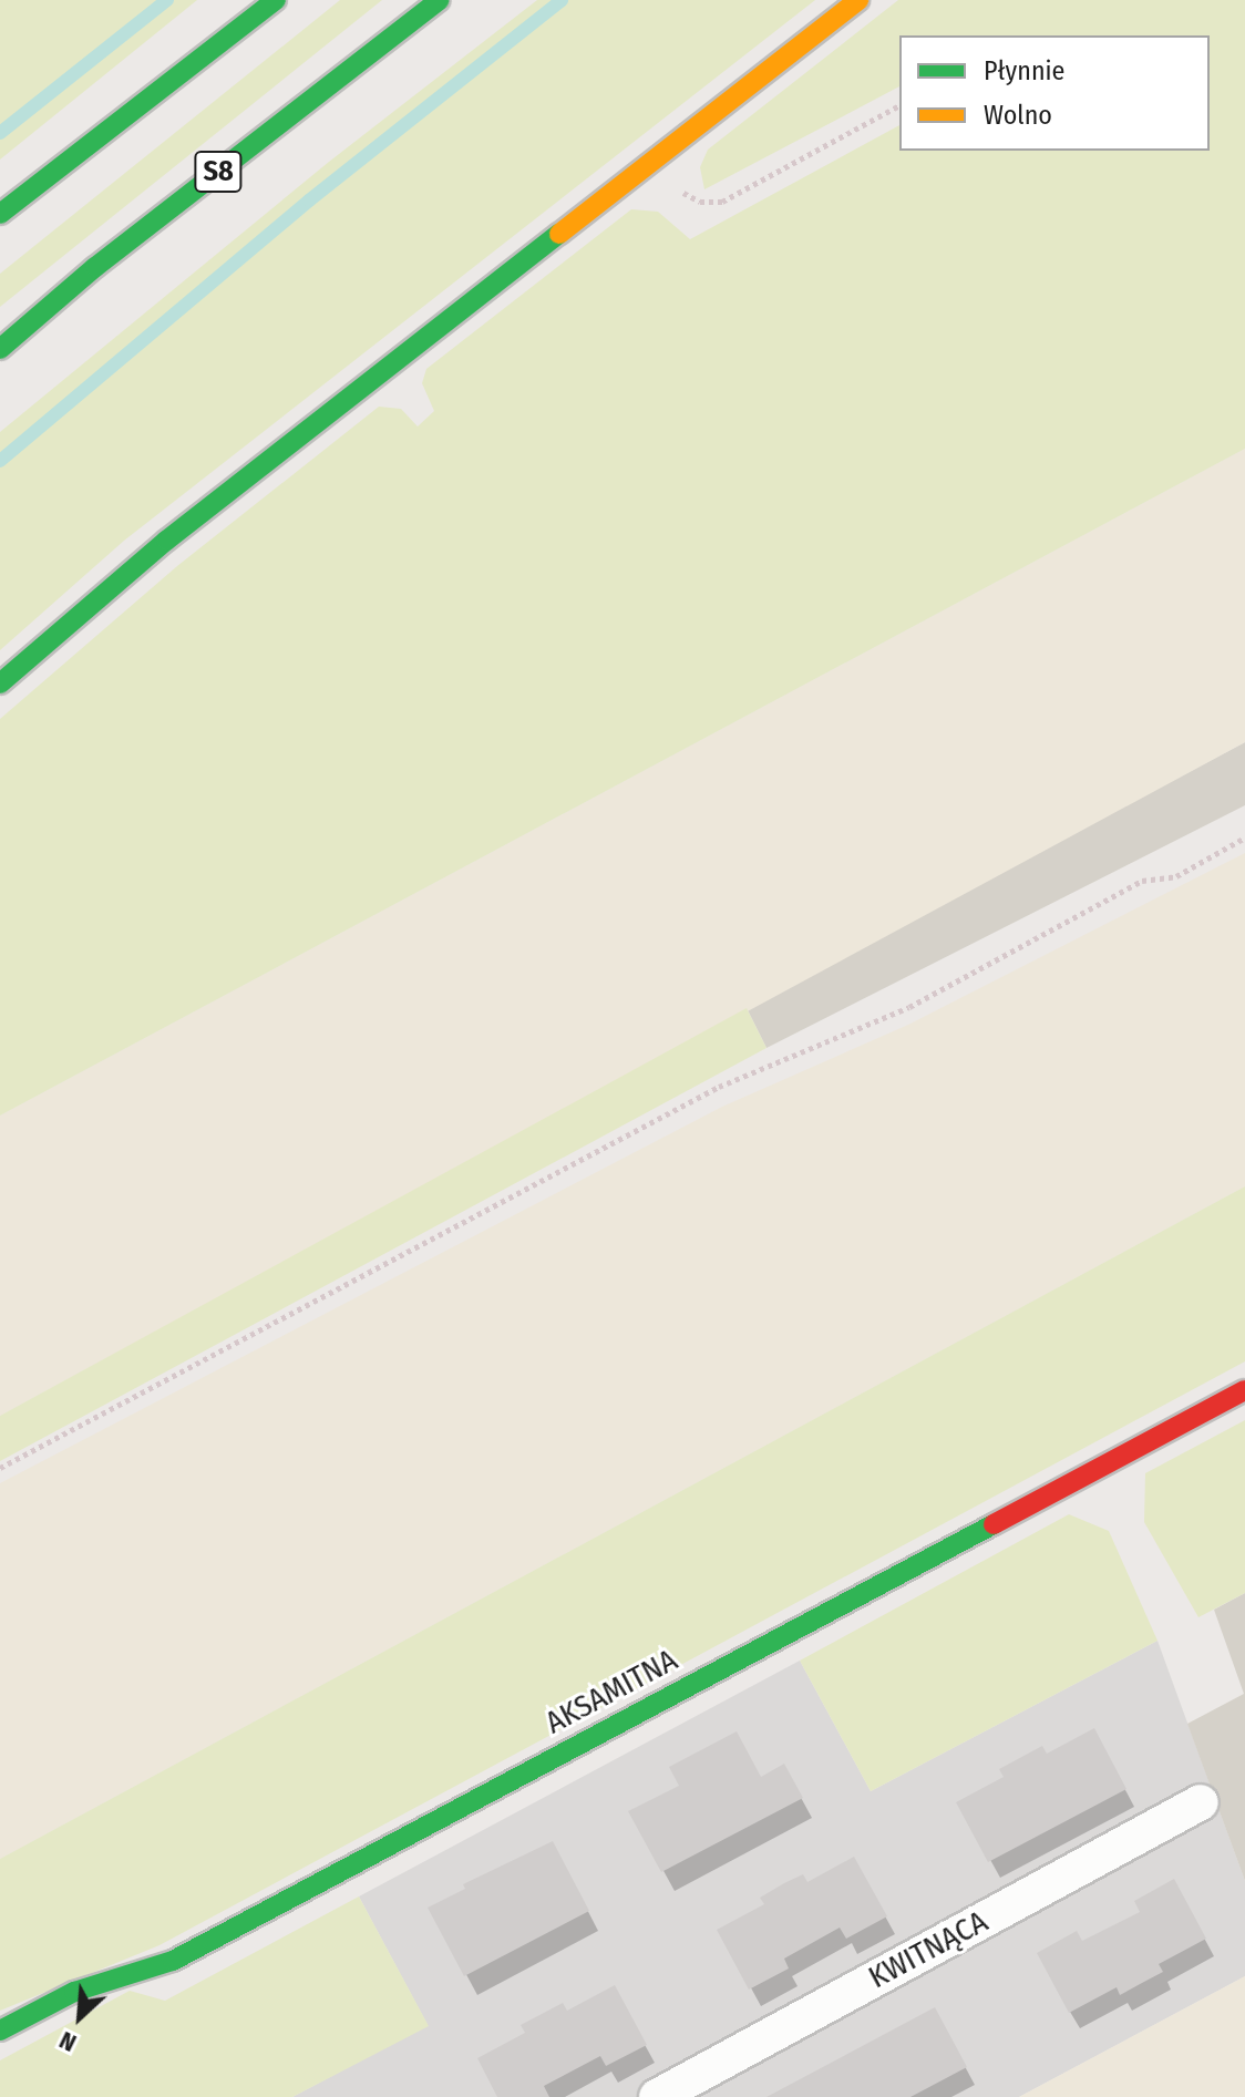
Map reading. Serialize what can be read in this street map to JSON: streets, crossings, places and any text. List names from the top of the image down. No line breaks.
{"streets":{"main road":["S8","AKSAMITNA"],"street":["KWITNĄCA"]},"legend":["Płynnie","Wolno"],"north":"bottom left"}
